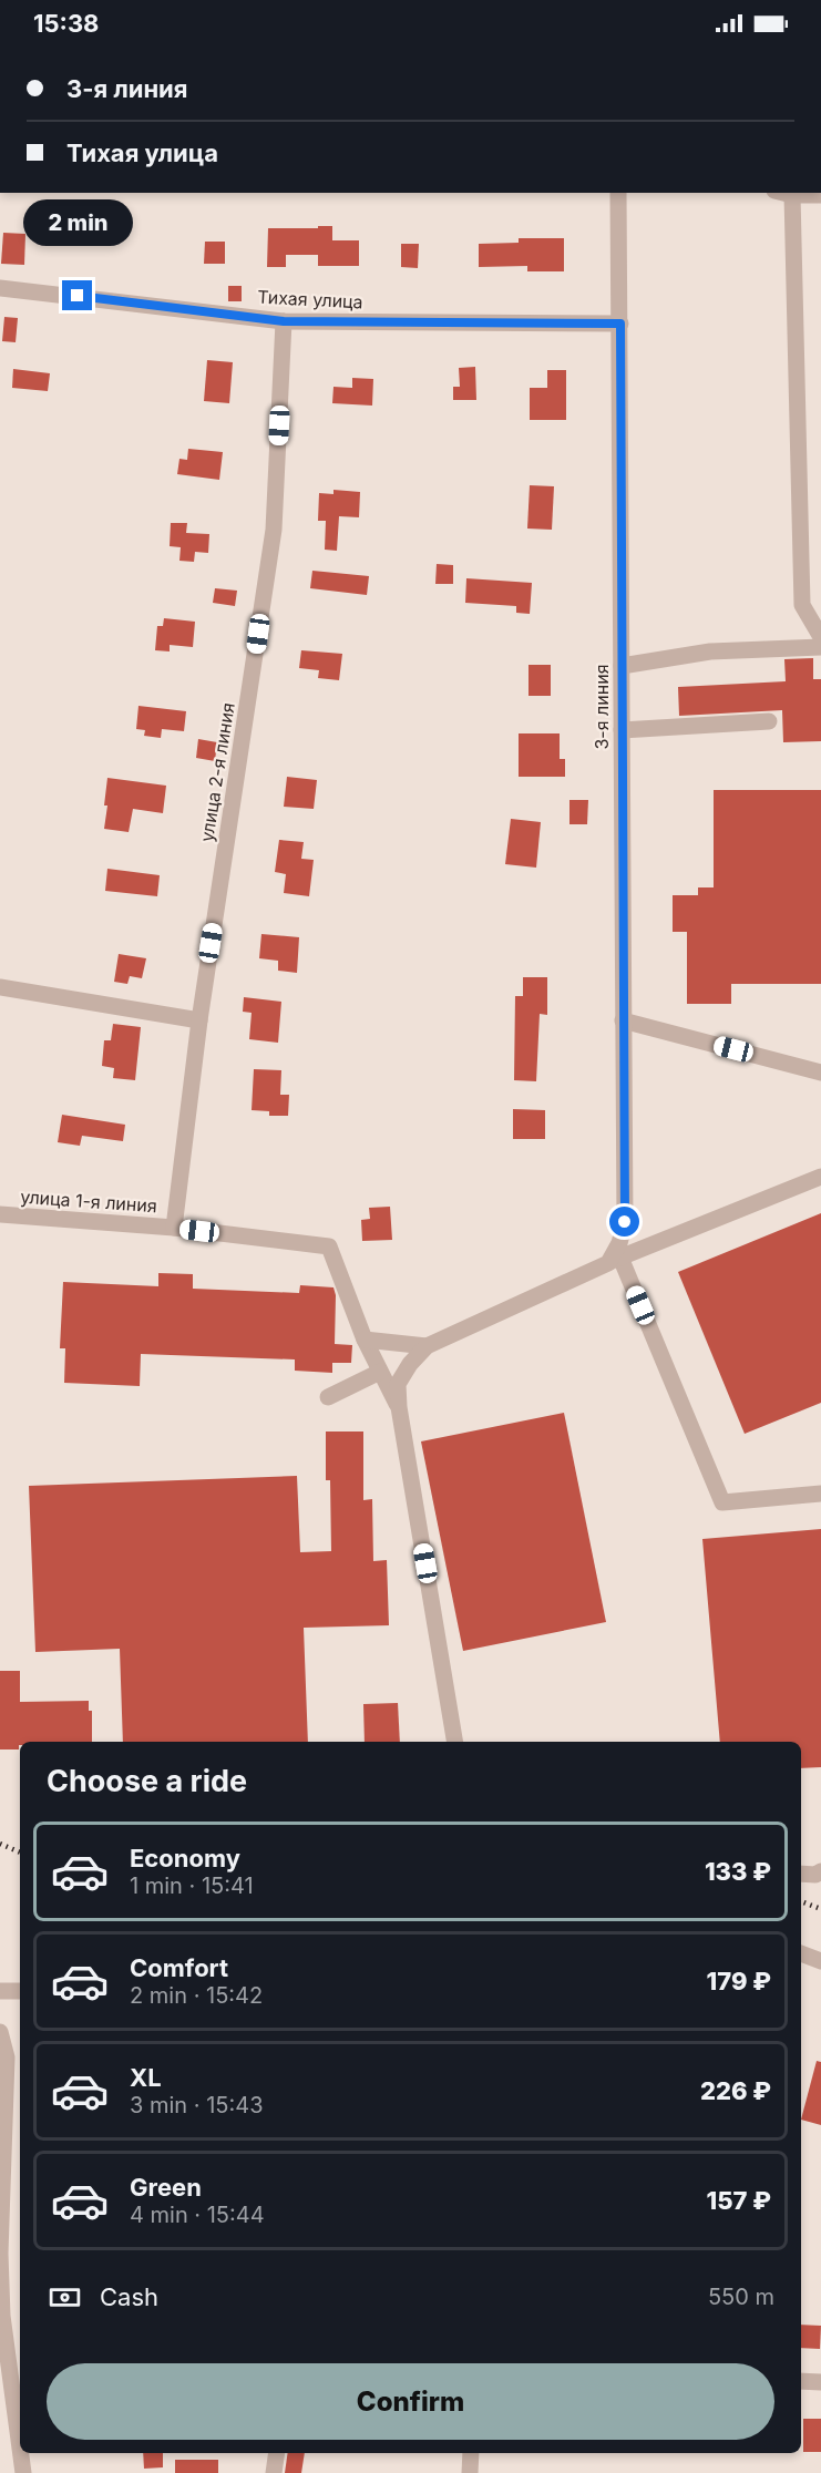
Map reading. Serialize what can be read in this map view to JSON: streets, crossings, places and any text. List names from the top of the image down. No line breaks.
{"streets":{"street":["Тихая улица","3-я линия","улица 2-я линия","улица 1-я линия"]},"crossings":[["Тихая улица","3-я линия"],["Тихая улица","улица 2-я линия"],["улица 2-я линия","улица 1-я линия"]],"page":{"status":"15:38","banner":["3-я линия","Тихая улица"],"bubble":"2 min","heading":"Choose a ride","list":[{"name":"Economy","note":"1 min · 15:41","value":"133 ₽"},{"name":"Comfort","note":"2 min · 15:42","value":"179 ₽"},{"name":"XL","note":"3 min · 15:43","value":"226 ₽"},{"name":"Green","note":"4 min · 15:44","value":"157 ₽"}],"pay":["Cash","550 m"],"buttons":"Confirm"}}
